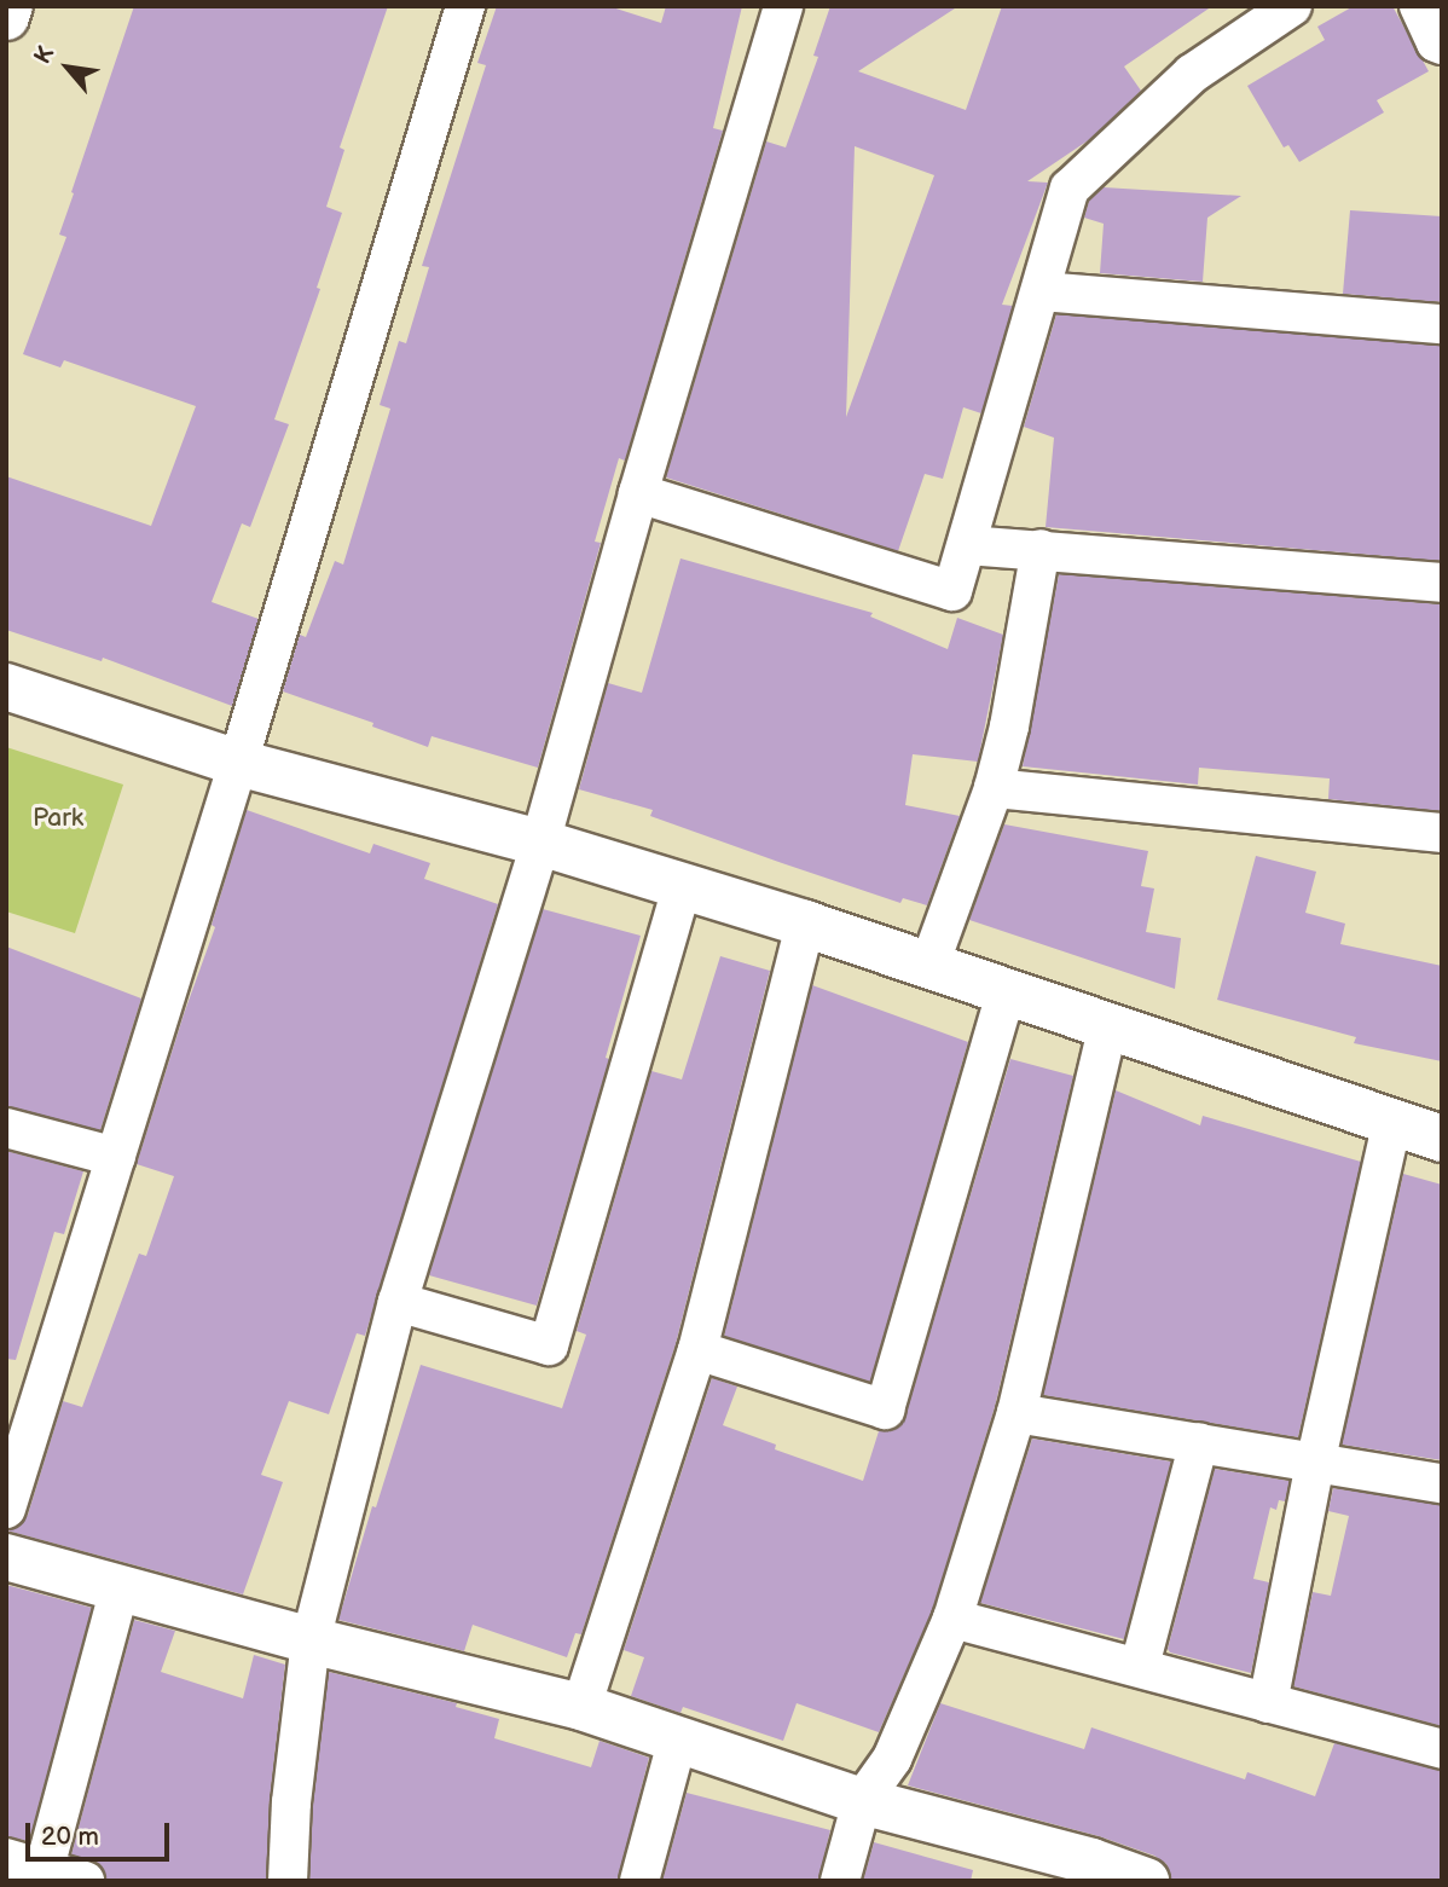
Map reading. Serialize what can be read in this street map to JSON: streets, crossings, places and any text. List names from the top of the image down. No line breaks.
{"parks":["Park"],"scale_bar":"20 m","north":"top left"}
